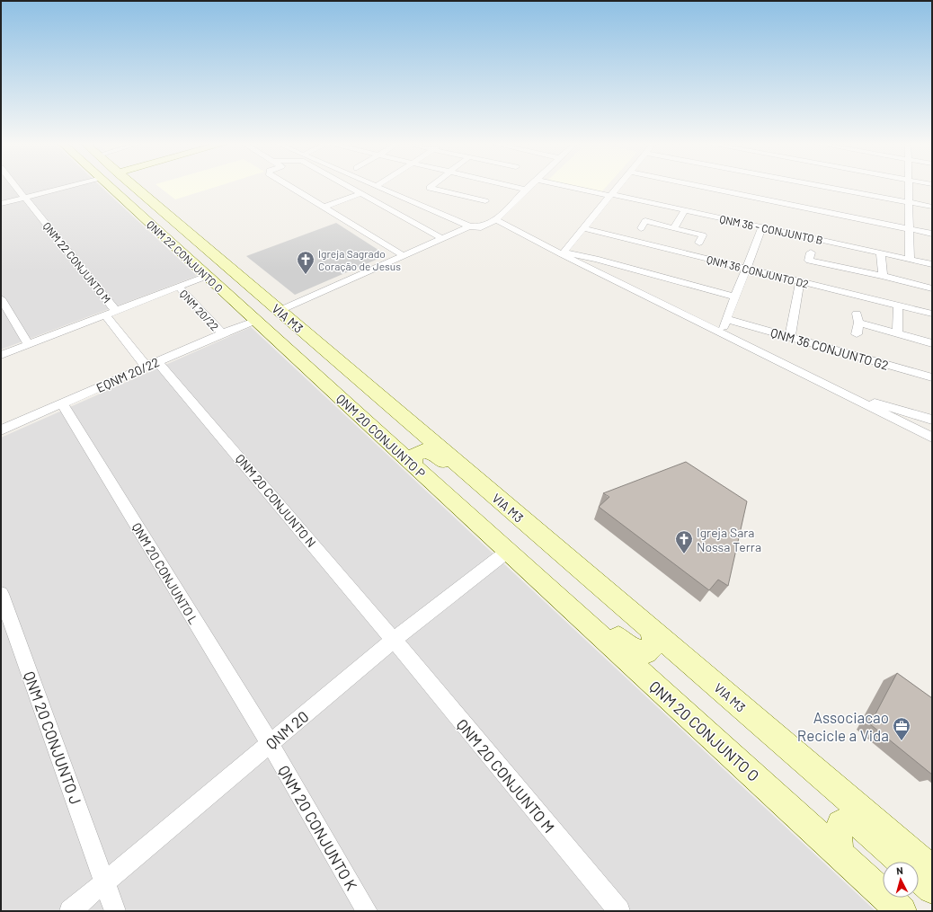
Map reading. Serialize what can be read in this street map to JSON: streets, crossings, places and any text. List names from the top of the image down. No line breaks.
{"streets":{"main road":["QNM 22 CONJUNTO O","VIA M3","QNM 20 CONJUNTO P","QNM 20 CONJUNTO O"],"street":["QNM 36 - CONJUNTO B","QNM 22 CONJUNTO M","QNM 36 CONJUNTO D2","QNM 20/22","QNM 36 CONJUNTO G2","EQNM 20/22","QNM 20 CONJUNTO N","QNM 20 CONJUNTO L","QNM 20","QNM 20 CONJUNTO J","QNM 20 CONJUNTO M","QNM 20 CONJUNTO K"]},"crossings":[["QNM 22 CONJUNTO O","EQNM 20/22"],["QNM 22 CONJUNTO O","QNM 20 CONJUNTO P"],["QNM 20/22","EQNM 20/22"],["EQNM 20/22","QNM 20 CONJUNTO P"],["EQNM 20/22","QNM 20 CONJUNTO N"],["EQNM 20/22","QNM 20 CONJUNTO L"],["QNM 20 CONJUNTO P","QNM 20"],["QNM 20 CONJUNTO P","QNM 20 CONJUNTO O"],["QNM 20 CONJUNTO N","QNM 20"],["QNM 20 CONJUNTO N","QNM 20 CONJUNTO M"],["QNM 20 CONJUNTO L","QNM 20"],["QNM 20 CONJUNTO L","QNM 20 CONJUNTO K"],["QNM 20","QNM 20 CONJUNTO O"],["QNM 20","QNM 20 CONJUNTO J"],["QNM 20","QNM 20 CONJUNTO M"],["QNM 20","QNM 20 CONJUNTO K"]],"places":{"church":["Igreja Sagrado Coração de Jesus","Igreja Sara Nossa Terra"],"office":["Associacao Recicle a Vida"]},"north":"top"}
